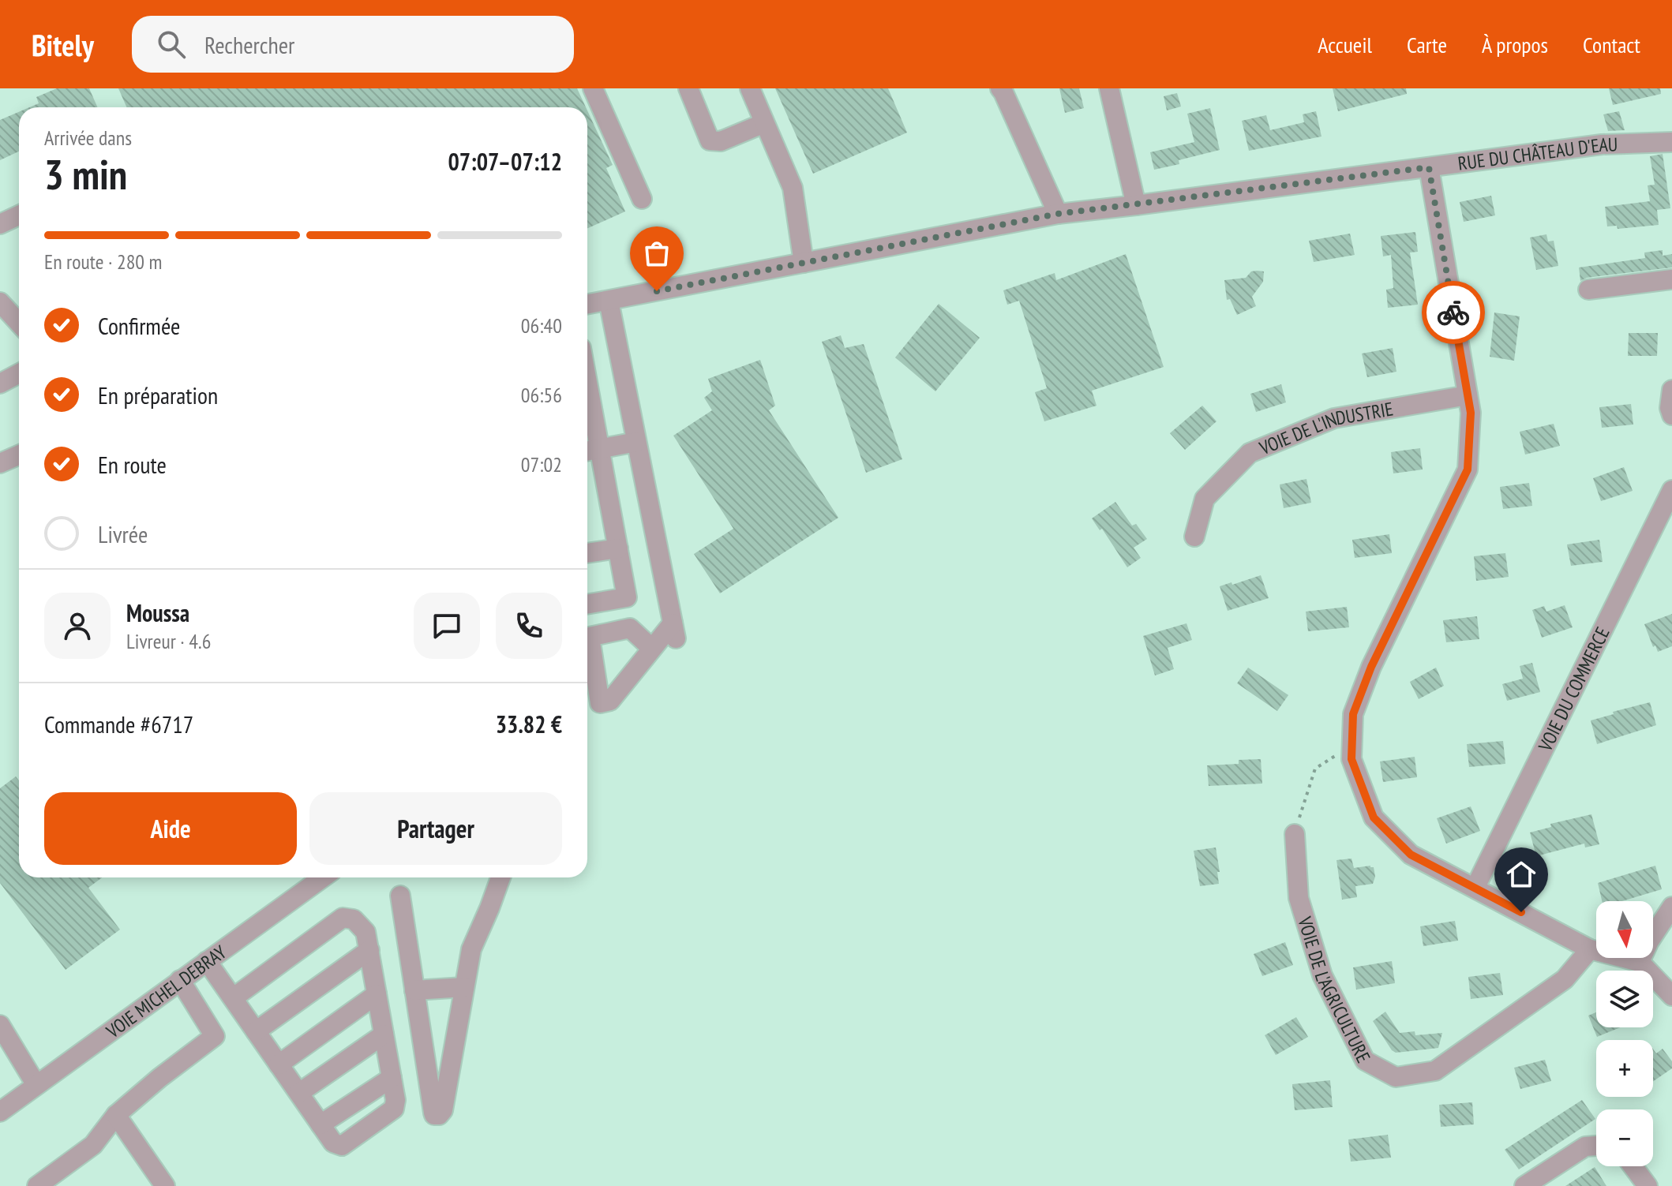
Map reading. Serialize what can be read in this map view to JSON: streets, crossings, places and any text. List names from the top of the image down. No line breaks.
{"streets":{"street":["RUE DU CHÂTEAU D'EAU","VOIE DE L'INDUSTRIE","VOIE DU COMMERCE","VOIE DE L'AGRICULTURE","VOIE MICHEL DEBRAY"]},"north":"bottom","page":{"header":"Bitely","search":"Rechercher","nav":["Accueil","Carte","À propos","Contact"],"heading":["3 min","Arrivée dans","07:07–07:12"],"panel":["Moussa","Livreur · 4.6","Commande #6717","33.82 €"],"bar":"En route · 280 m","list":[["Confirmée","06:40"],["En préparation","06:56"],["En route","07:02"],"Livrée"],"buttons":["Aide","Partager"],"map_buttons":["+","−"]}}
